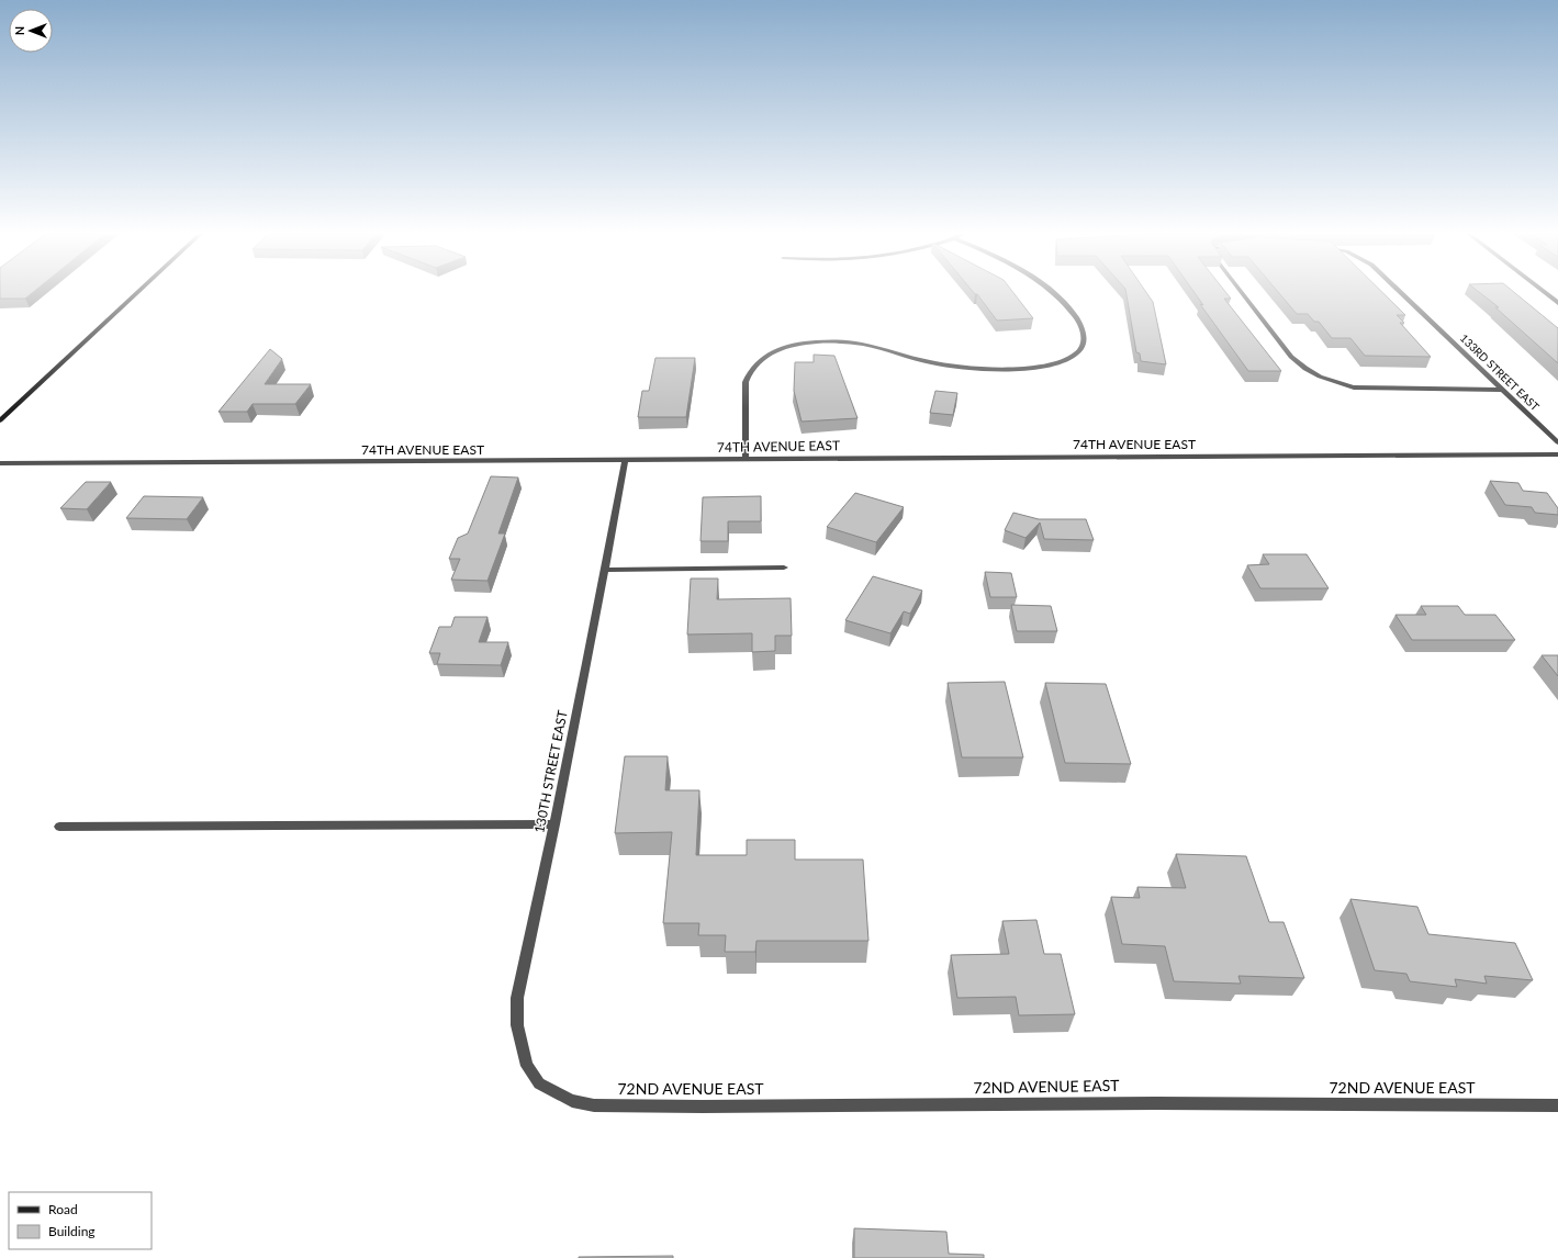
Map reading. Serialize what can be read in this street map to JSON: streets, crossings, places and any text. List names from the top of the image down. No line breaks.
{"streets":{"street":["133RD STREET EAST","74TH AVENUE EAST","130TH STREET EAST","72ND AVENUE EAST"]},"crossings":[["74TH AVENUE EAST","130TH STREET EAST"],["130TH STREET EAST","72ND AVENUE EAST"]],"legend":["Road","Building"],"north":"left"}
